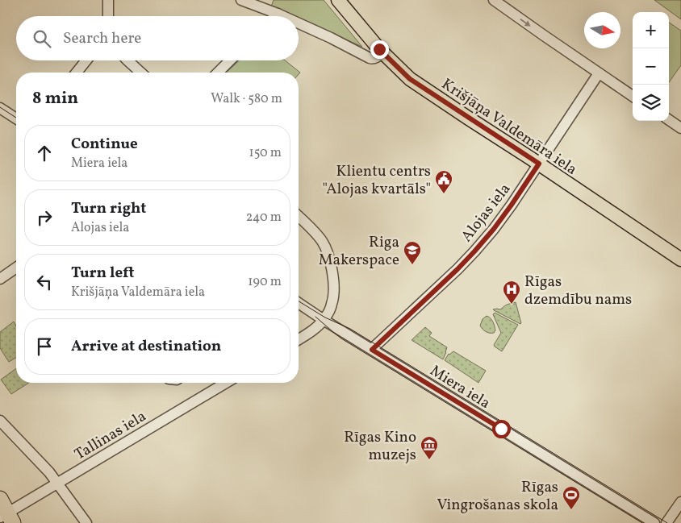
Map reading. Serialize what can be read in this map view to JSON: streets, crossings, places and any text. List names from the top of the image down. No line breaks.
{"streets":{"main road":["Krišjāņa Valdemāra iela"],"street":["Alojas iela","Miera iela","Tallinas iela"]},"crossings":[["Krišjāņa Valdemāra iela","Alojas iela"],["Alojas iela","Miera iela"]],"places":{"public building":["Klientu centrs \"Alojas kvartāls\""],"school or university":["Riga Makerspace"],"hospital":["Rīgas dzemdību nams"],"museum":["Rīgas Kino muzejs"],"sports":["Rīgas Vingrošanas skola"]},"north":"right","page":{"map_buttons":["+","−"],"search":"Search here","heading":["8 min","Walk · 580 m"],"list":[["Continue","Miera iela","150 m"],["Turn right","Alojas iela","240 m"],["Turn left","Krišjāņa Valdemāra iela","190 m"],"Arrive at destination"]}}
